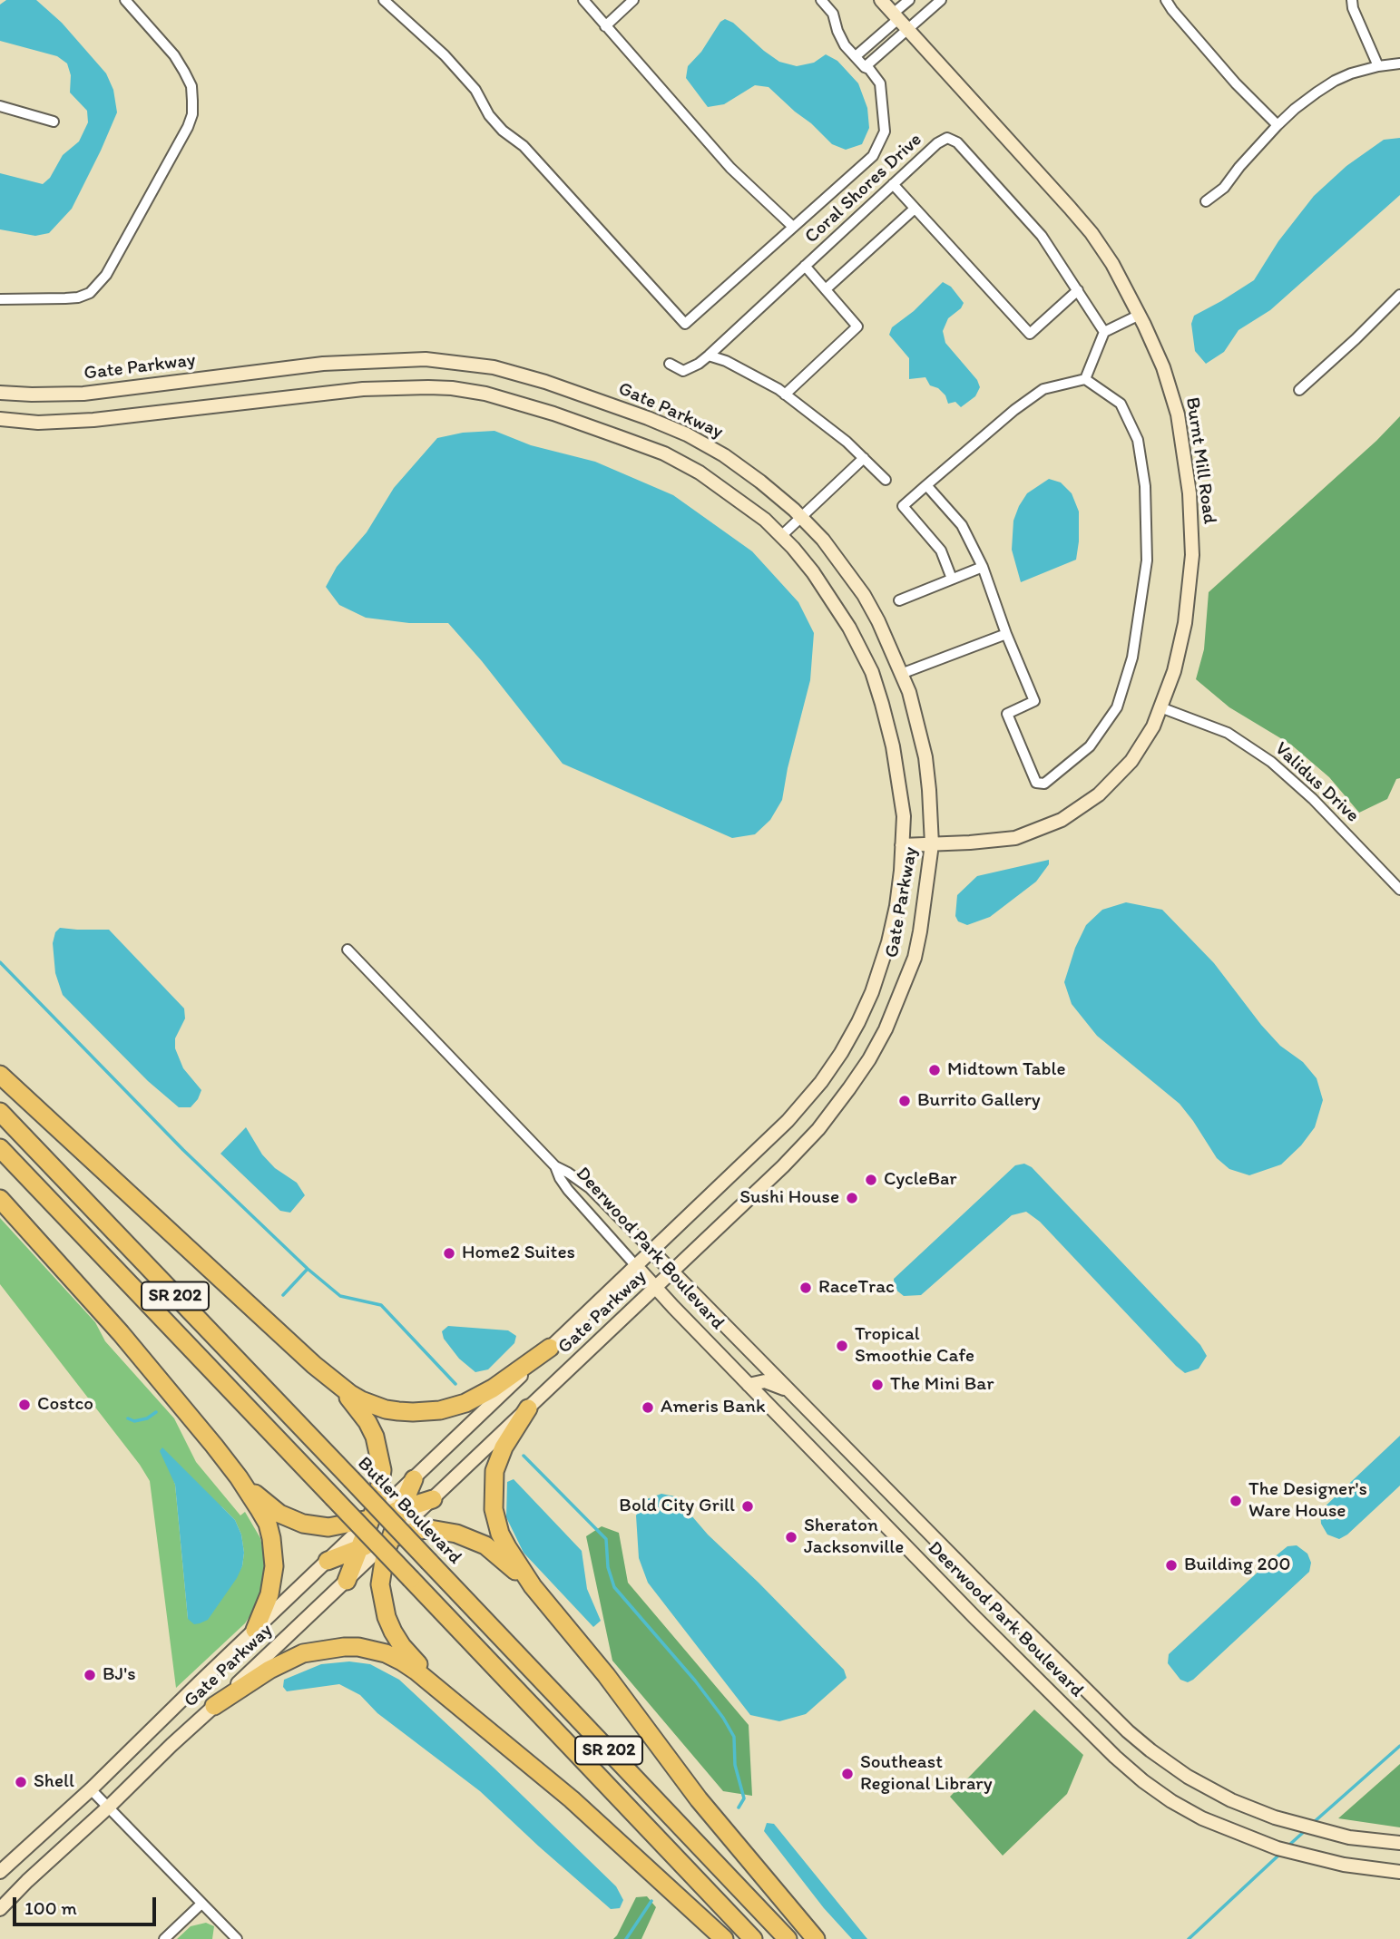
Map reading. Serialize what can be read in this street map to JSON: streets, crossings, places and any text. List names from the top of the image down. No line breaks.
{"streets":{"highway":["SR 202","Butler Boulevard"],"main road":["Gate Parkway","Burnt Mill Road","Deerwood Park Boulevard"],"street":["Coral Shores Drive","Validus Drive"]},"crossings":[["Gate Parkway","Burnt Mill Road"],["Gate Parkway","Deerwood Park Boulevard"],["Burnt Mill Road","Validus Drive"]],"places":["Midtown Table","Burrito Gallery","CycleBar","Sushi House","Home2 Suites","RaceTrac","Tropical Smoothie Cafe","The Mini Bar","Costco","Ameris Bank","The Designer's Ware House","Bold City Grill","Sheraton Jacksonville","Building 200","BJ's","Southeast Regional Library","Shell"],"scale_bar":"100 m"}
